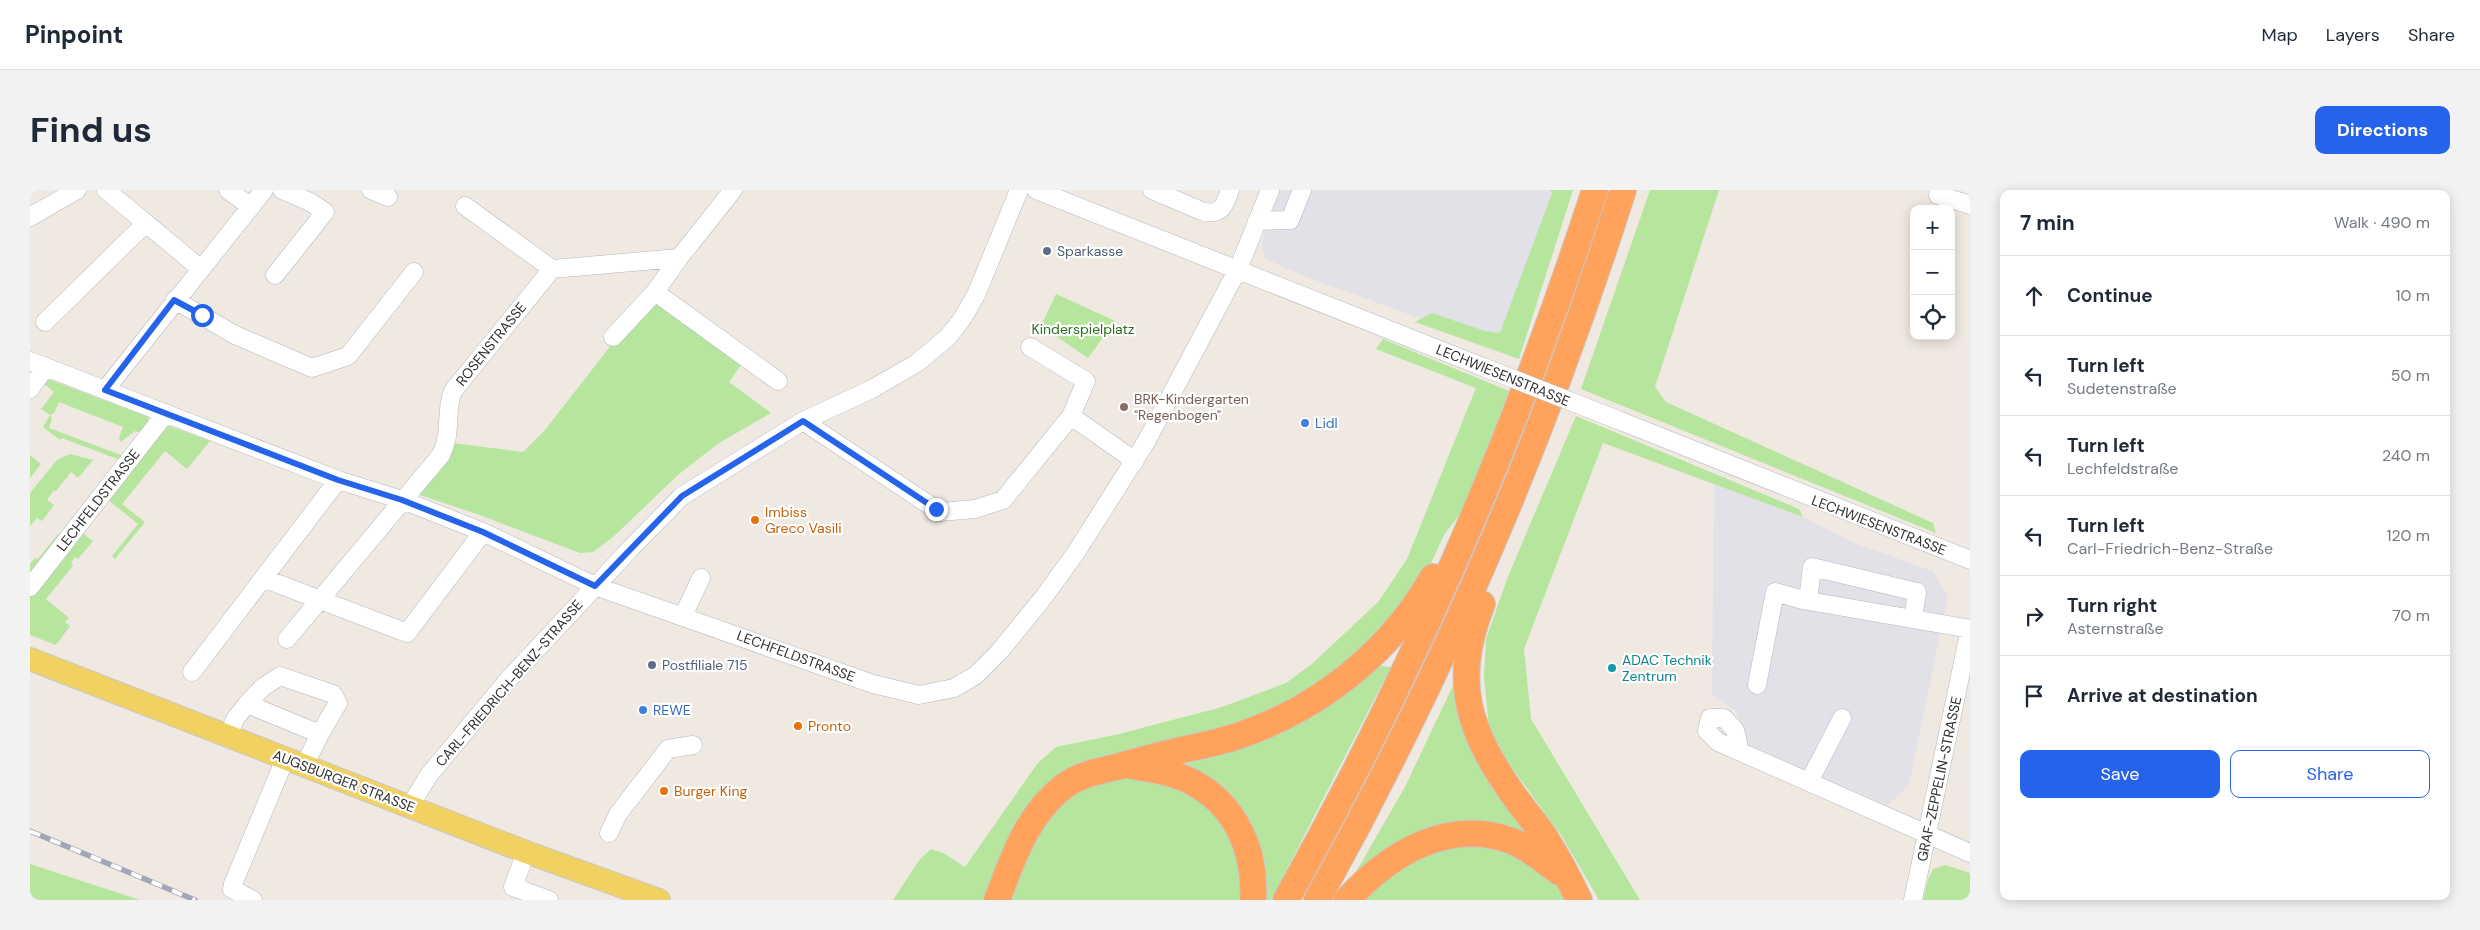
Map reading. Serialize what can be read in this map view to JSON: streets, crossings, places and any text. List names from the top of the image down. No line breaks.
{"streets":{"main road":["AUGSBURGER STRASSE"],"street":["ROSENSTRASSE","LECHWIESENSTRASSE","LECHFELDSTRASSE","CARL-FRIEDRICH-BENZ-STRASSE","GRAF-ZEPPELIN-STRASSE"]},"crossings":[["ROSENSTRASSE","LECHFELDSTRASSE"],["LECHWIESENSTRASSE","LECHFELDSTRASSE"],["LECHFELDSTRASSE","CARL-FRIEDRICH-BENZ-STRASSE"],["CARL-FRIEDRICH-BENZ-STRASSE","AUGSBURGER STRASSE"]],"parks":["Kinderspielplatz"],"places":["Sparkasse","BRK-Kindergarten \"Regenbogen\"","Lidl","Imbiss Greco Vasili","Postfiliale 715","ADAC Technik Zentrum","REWE","Pronto","Burger King"],"page":{"header":"Pinpoint","nav":["Map","Layers","Share"],"buttons":["Directions",["Save","Share"]],"title":"Find us","heading":["7 min","Walk · 490 m"],"map_buttons":["+","−"],"list":[["Continue","10 m"],["Turn left","Sudetenstraße","50 m"],["Turn left","Lechfeldstraße","240 m"],["Turn left","Carl-Friedrich-Benz-Straße","120 m"],["Turn right","Asternstraße","70 m"],"Arrive at destination"]}}
